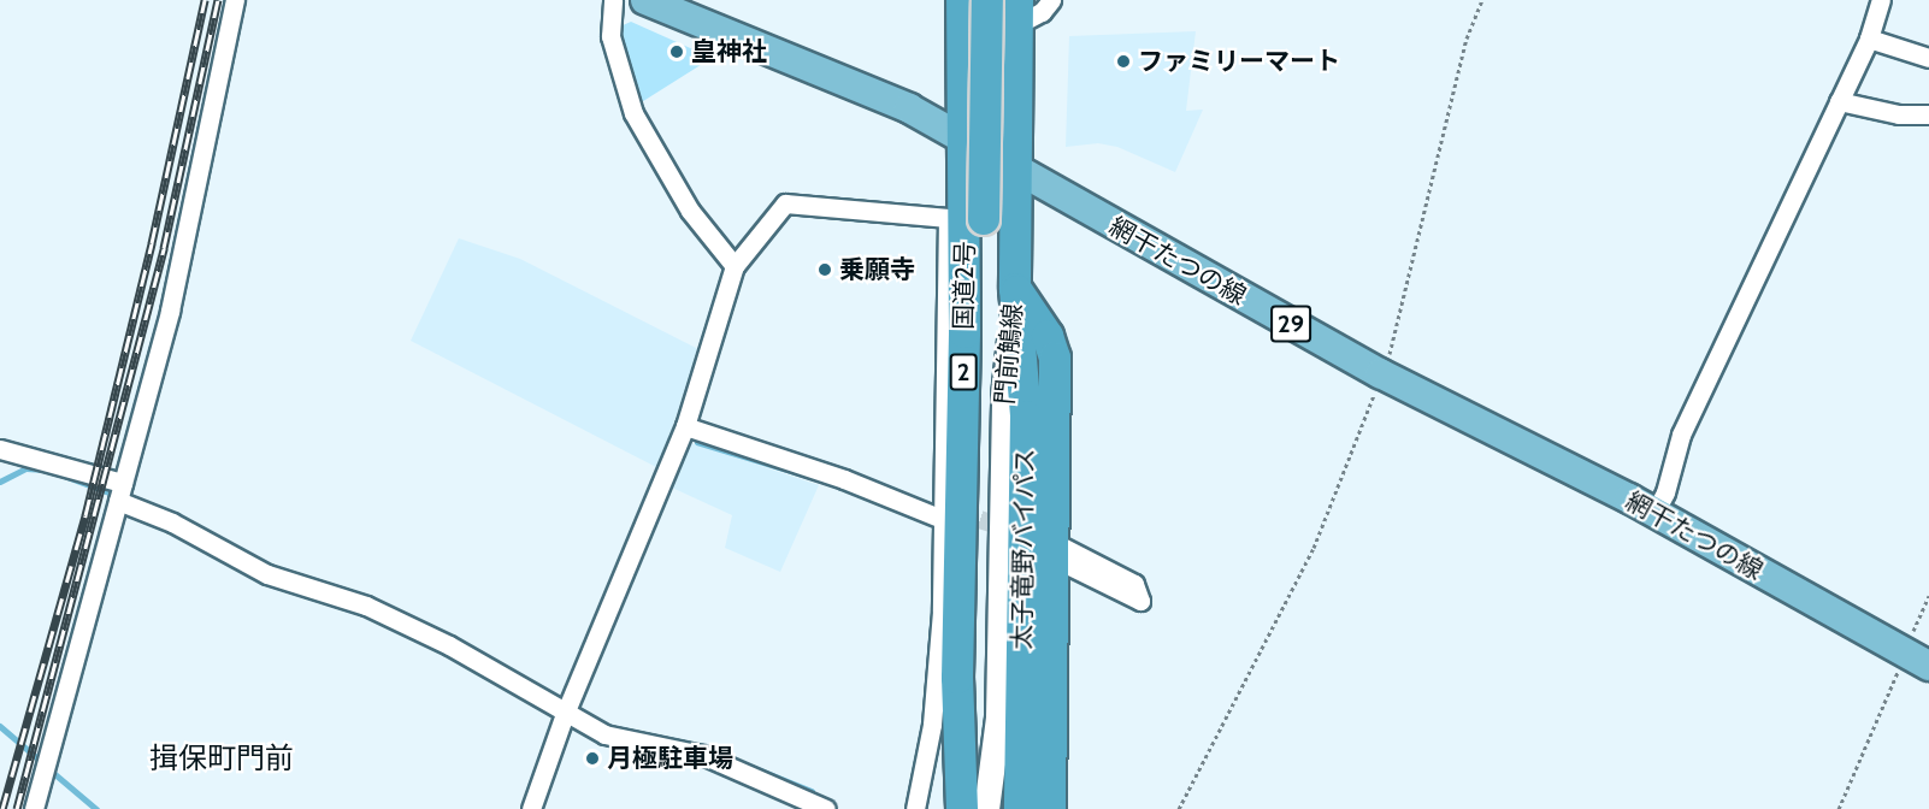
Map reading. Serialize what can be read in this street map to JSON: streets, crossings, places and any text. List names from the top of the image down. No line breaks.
{"streets":{"highway":["国道2号","2","太子竜野バイパス"],"main road":["網干たつの線","29","門前鵤線"]},"crossings":[["網干たつの線","国道2号"],["国道2号","門前鵤線"],["国道2号","2"],["国道2号","太子竜野バイパス"],["門前鵤線","太子竜野バイパス"]],"districts":["揖保町門前"],"places":["皇神社","ファミリーマート","乗願寺","月極駐車場"]}
